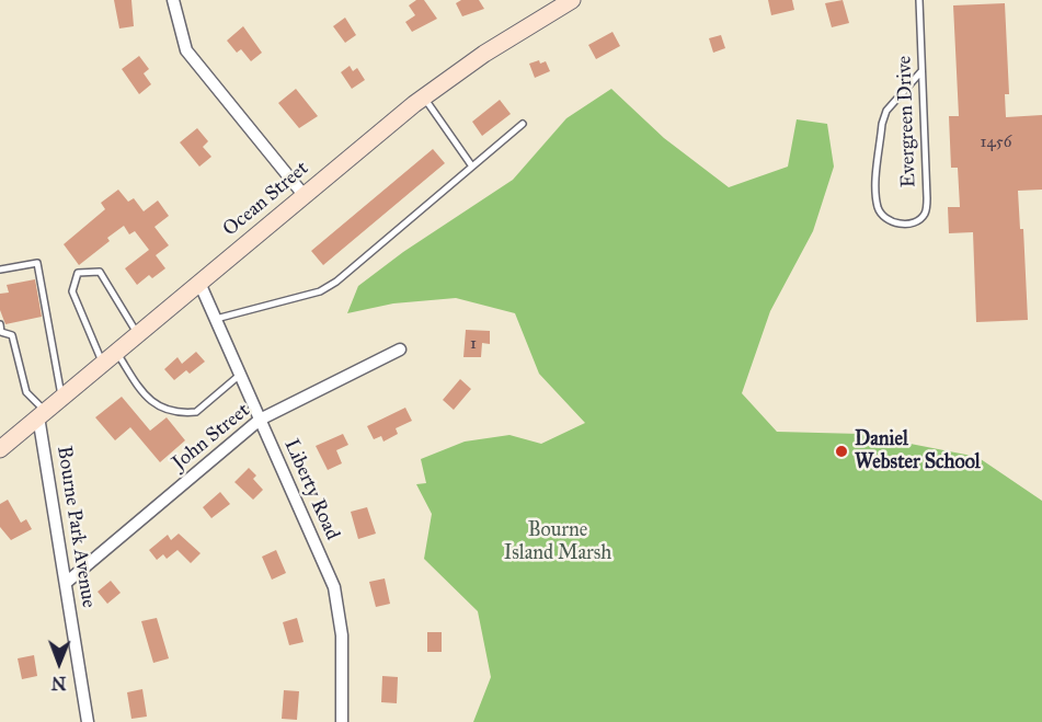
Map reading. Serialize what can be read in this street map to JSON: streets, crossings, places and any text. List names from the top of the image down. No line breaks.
{"streets":{"main road":["Ocean Street"],"street":["John Street","Liberty Road","Bourne Park Avenue"],"lane":["Evergreen Drive"]},"crossings":[["Ocean Street","Liberty Road"],["Ocean Street","Bourne Park Avenue"],["John Street","Liberty Road"],["John Street","Bourne Park Avenue"]],"parks":["Bourne Island Marsh"],"places":["Daniel Webster School"],"house_numbers":["1456","1"],"north":"bottom"}
